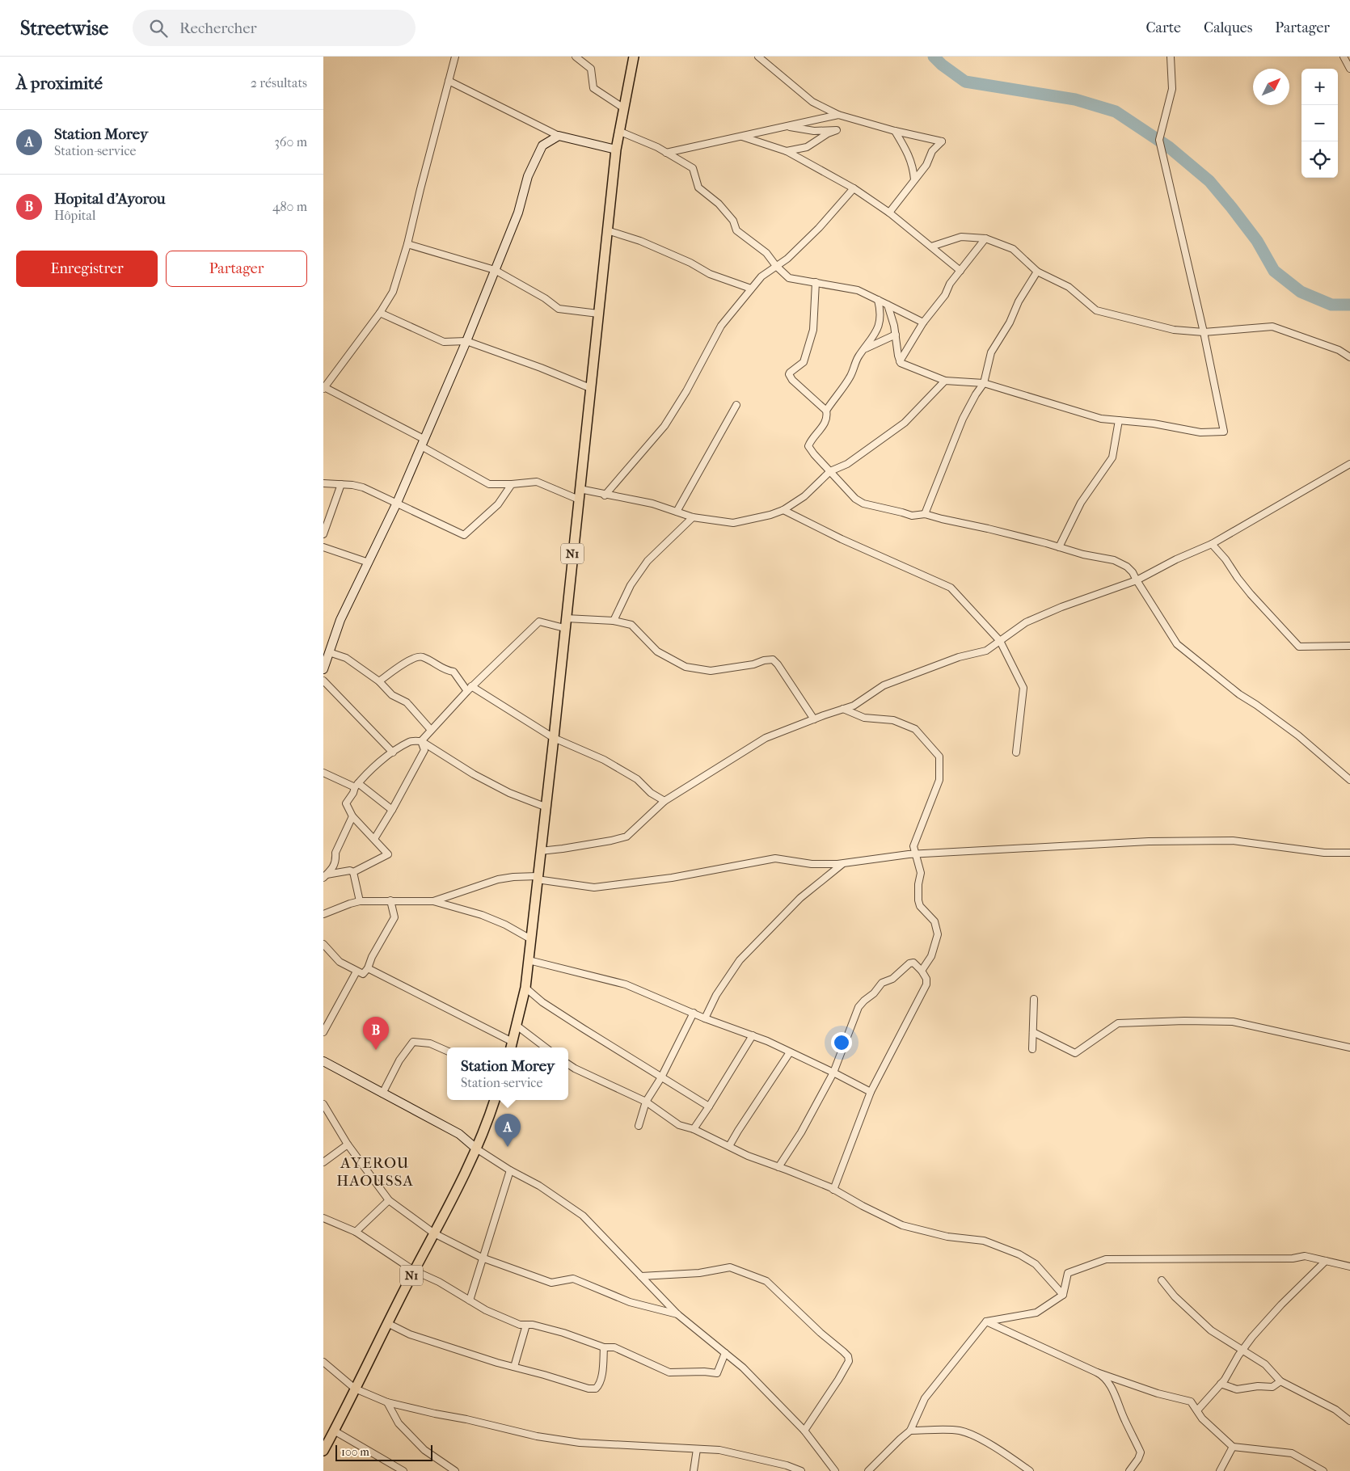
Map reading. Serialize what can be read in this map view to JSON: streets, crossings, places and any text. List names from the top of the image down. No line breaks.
{"streets":{"main road":["N1"]},"districts":["AYEROU HAOUSSA"],"scale_bar":"100 m","north":"top right","page":{"header":"Streetwise","search":"Rechercher","nav":["Carte","Calques","Partager"],"heading":["À proximité","2 résultats"],"map_buttons":["+","−"],"list":[{"mark":"A","name":"Station Morey","note":"Station-service","value":"360 m"},{"mark":"B","name":"Hopital d'Ayorou","note":"Hôpital","value":"480 m"}],"buttons":["Enregistrer","Partager"],"pins":["B","A"],"popup":["Station Morey","Station-service"],"scale":"100 m"}}
